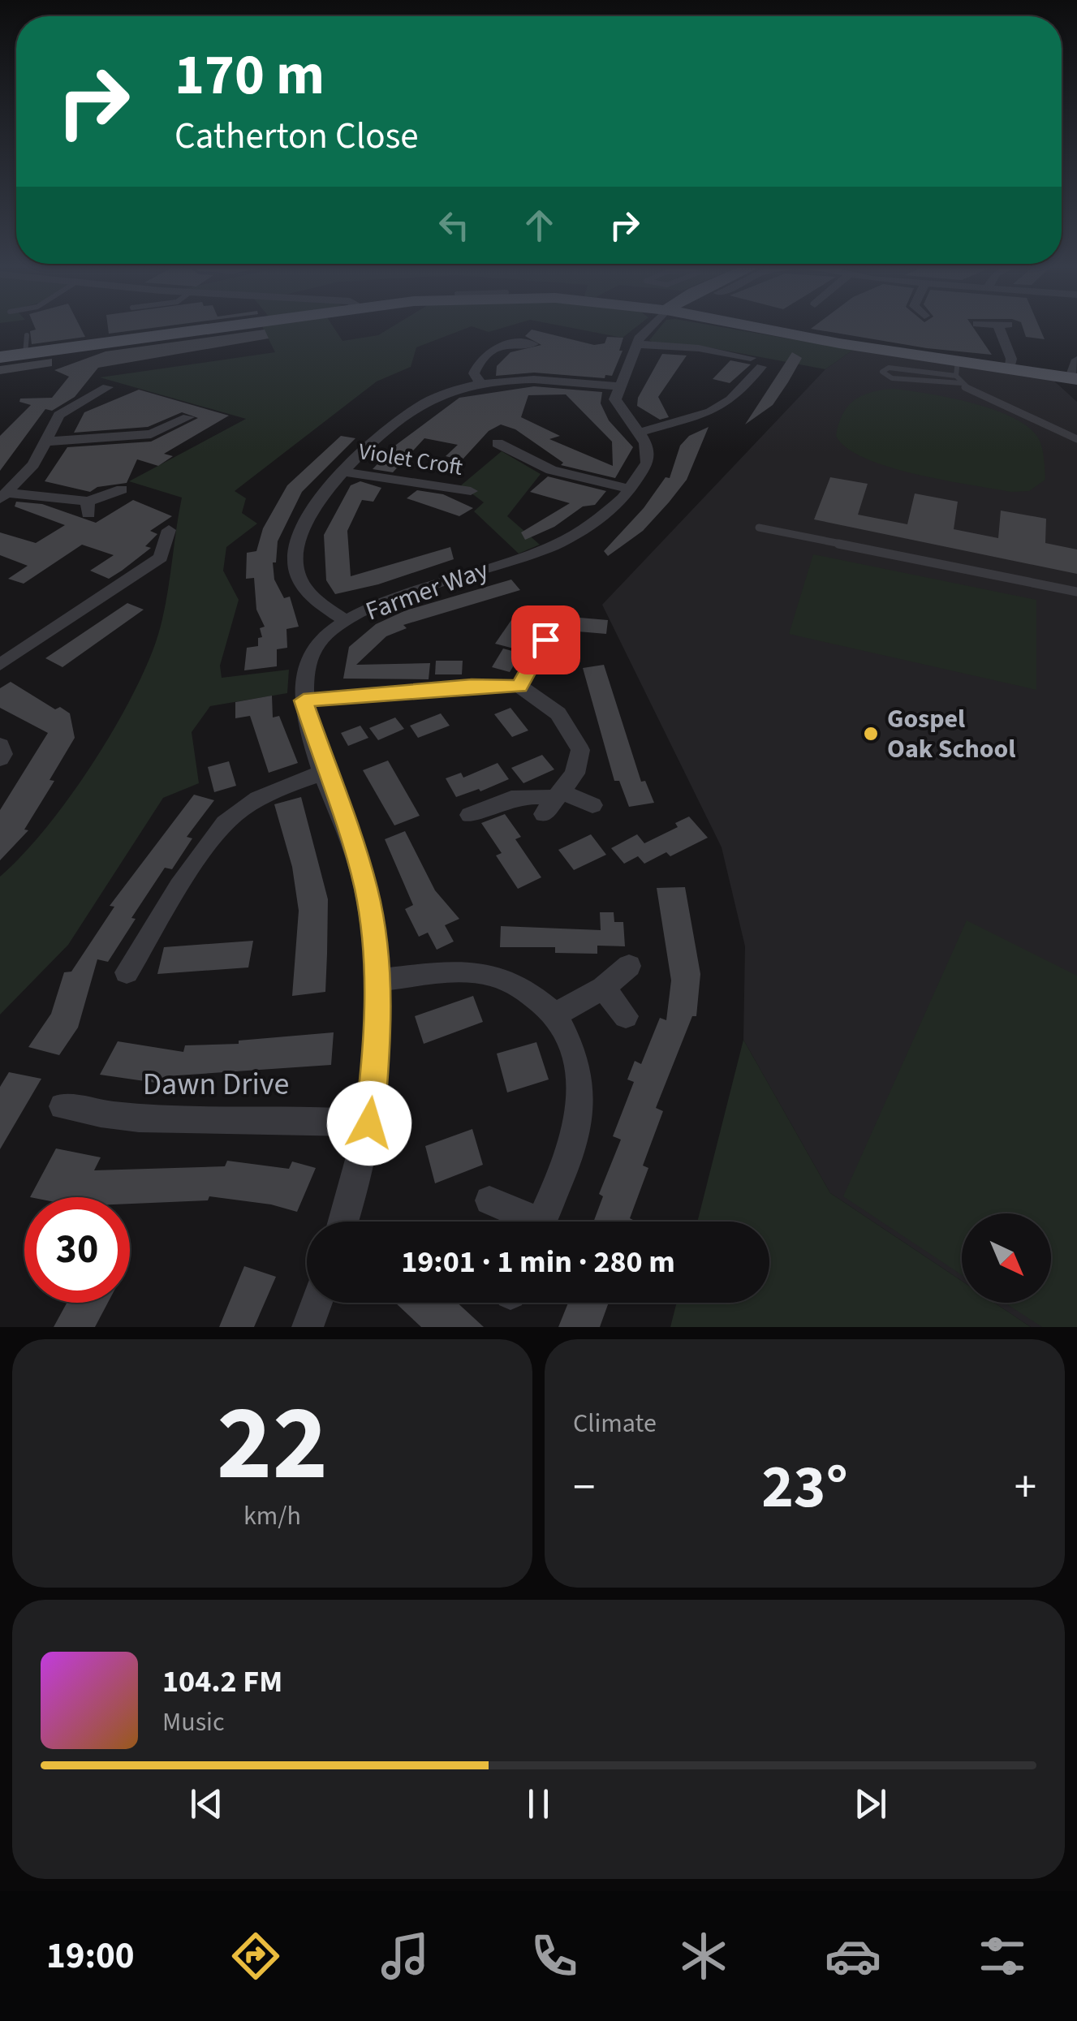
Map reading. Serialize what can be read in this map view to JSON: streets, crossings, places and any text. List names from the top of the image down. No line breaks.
{"streets":{"street":["Violet Croft","Farmer Way","Dawn Drive"]},"crossings":[["Farmer Way","Dawn Drive"]],"places":["Gospel Oak School"],"north":"bottom right","page":{"turn":["170 m","Catherton Close"],"limit":"30","trip":"19:01 · 1 min · 280 m","tile":[["22","km/h"],"Climate"],"heat":["−","23°","+"],"song":["104.2 FM","Music"],"tabs":"19:00"}}
